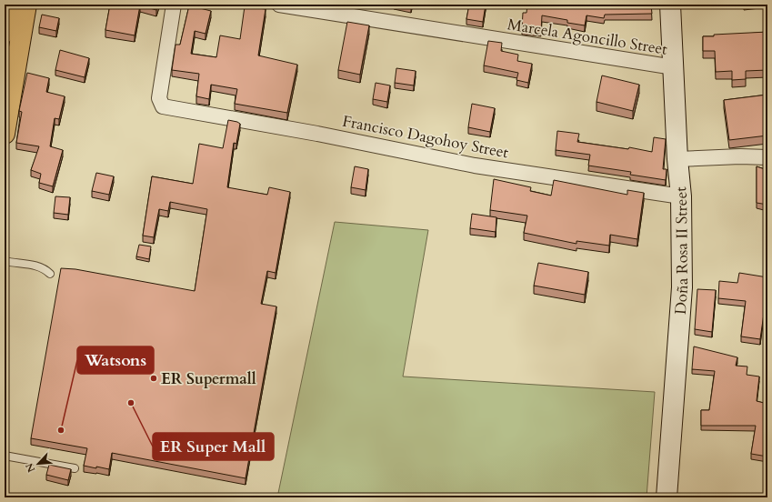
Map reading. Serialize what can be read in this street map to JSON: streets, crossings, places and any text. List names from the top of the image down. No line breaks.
{"streets":{"main road":["Doña Rosa II Street"],"street":["Marcela Agoncillo Street","Francisco Dagohoy Street"]},"crossings":[["Marcela Agoncillo Street","Doña Rosa II Street"],["Francisco Dagohoy Street","Doña Rosa II Street"]],"places":["ER Supermall","ER Super Mall","Watsons"],"north":"bottom left"}
